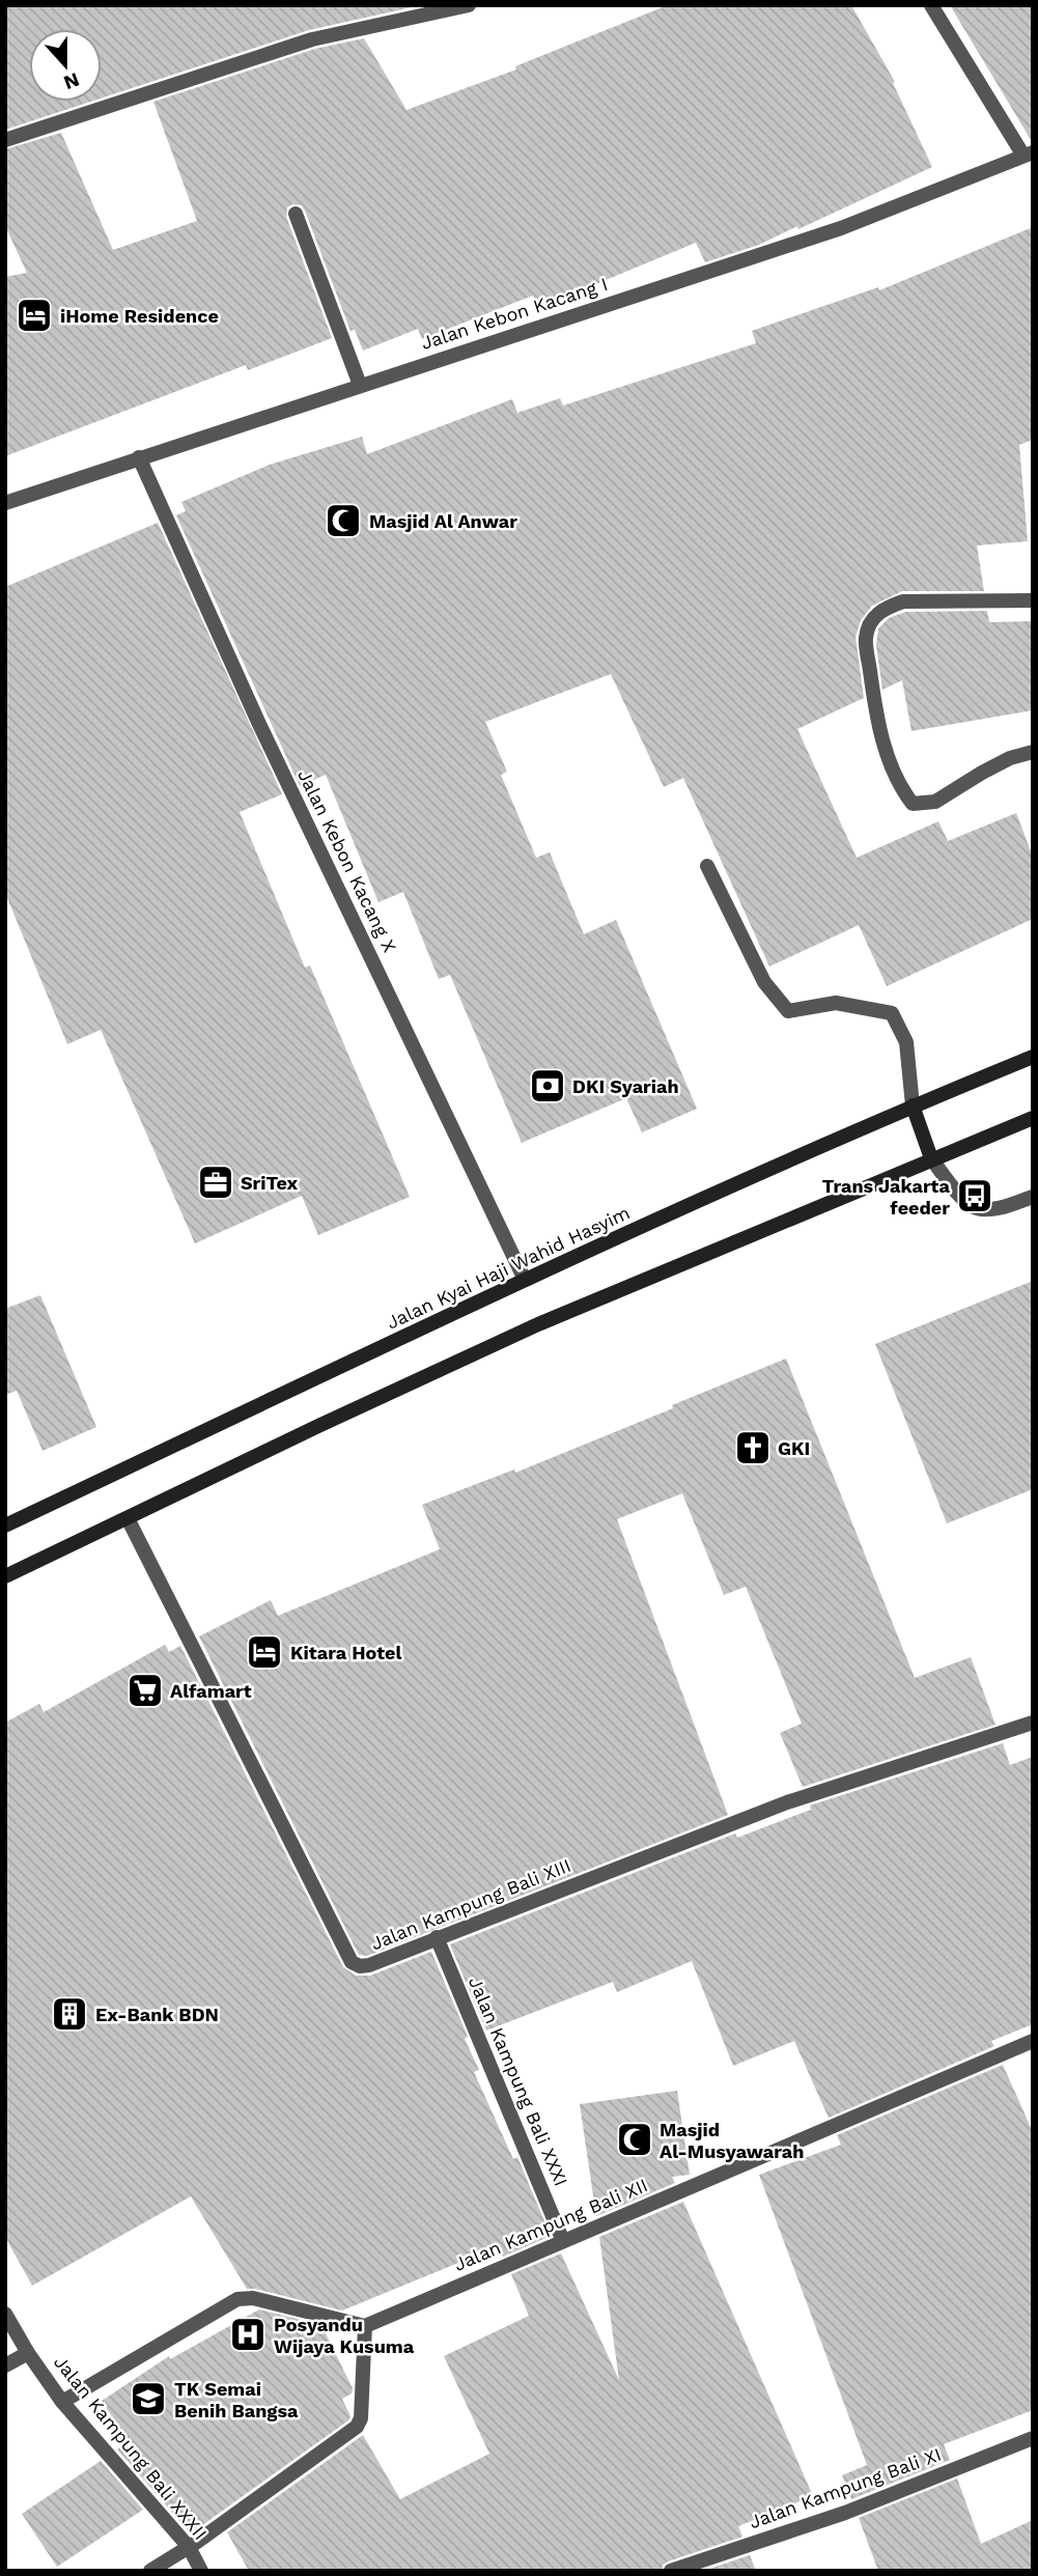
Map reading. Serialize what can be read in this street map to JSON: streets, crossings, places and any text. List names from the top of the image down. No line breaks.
{"streets":{"main road":["Jalan Kyai Haji Wahid Hasyim"],"street":["Jalan Kebon Kacang I","Jalan Kebon Kacang X","Jalan Kampung Bali XIII","Jalan Kampung Bali XXXI","Jalan Kampung Bali XII","Jalan Kampung Bali XXXII","Jalan Kampung Bali XI"]},"crossings":[["Jalan Kebon Kacang I","Jalan Kebon Kacang X"],["Jalan Kebon Kacang X","Jalan Kyai Haji Wahid Hasyim"],["Jalan Kampung Bali XIII","Jalan Kampung Bali XXXI"],["Jalan Kampung Bali XXXI","Jalan Kampung Bali XII"]],"places":{"hotel":["iHome Residence","Kitara Hotel"],"mosque":["Masjid Al Anwar","Masjid Al-Musyawarah"],"bank":["DKI Syariah"],"office":["SriTex"],"bus stop":["Trans Jakarta feeder"],"church":["GKI"],"supermarket":["Alfamart"],"building":["Ex-Bank BDN"],"hospital":["Posyandu Wijaya Kusuma"],"school or university":["TK Semai Benih Bangsa"]},"north":"bottom"}
